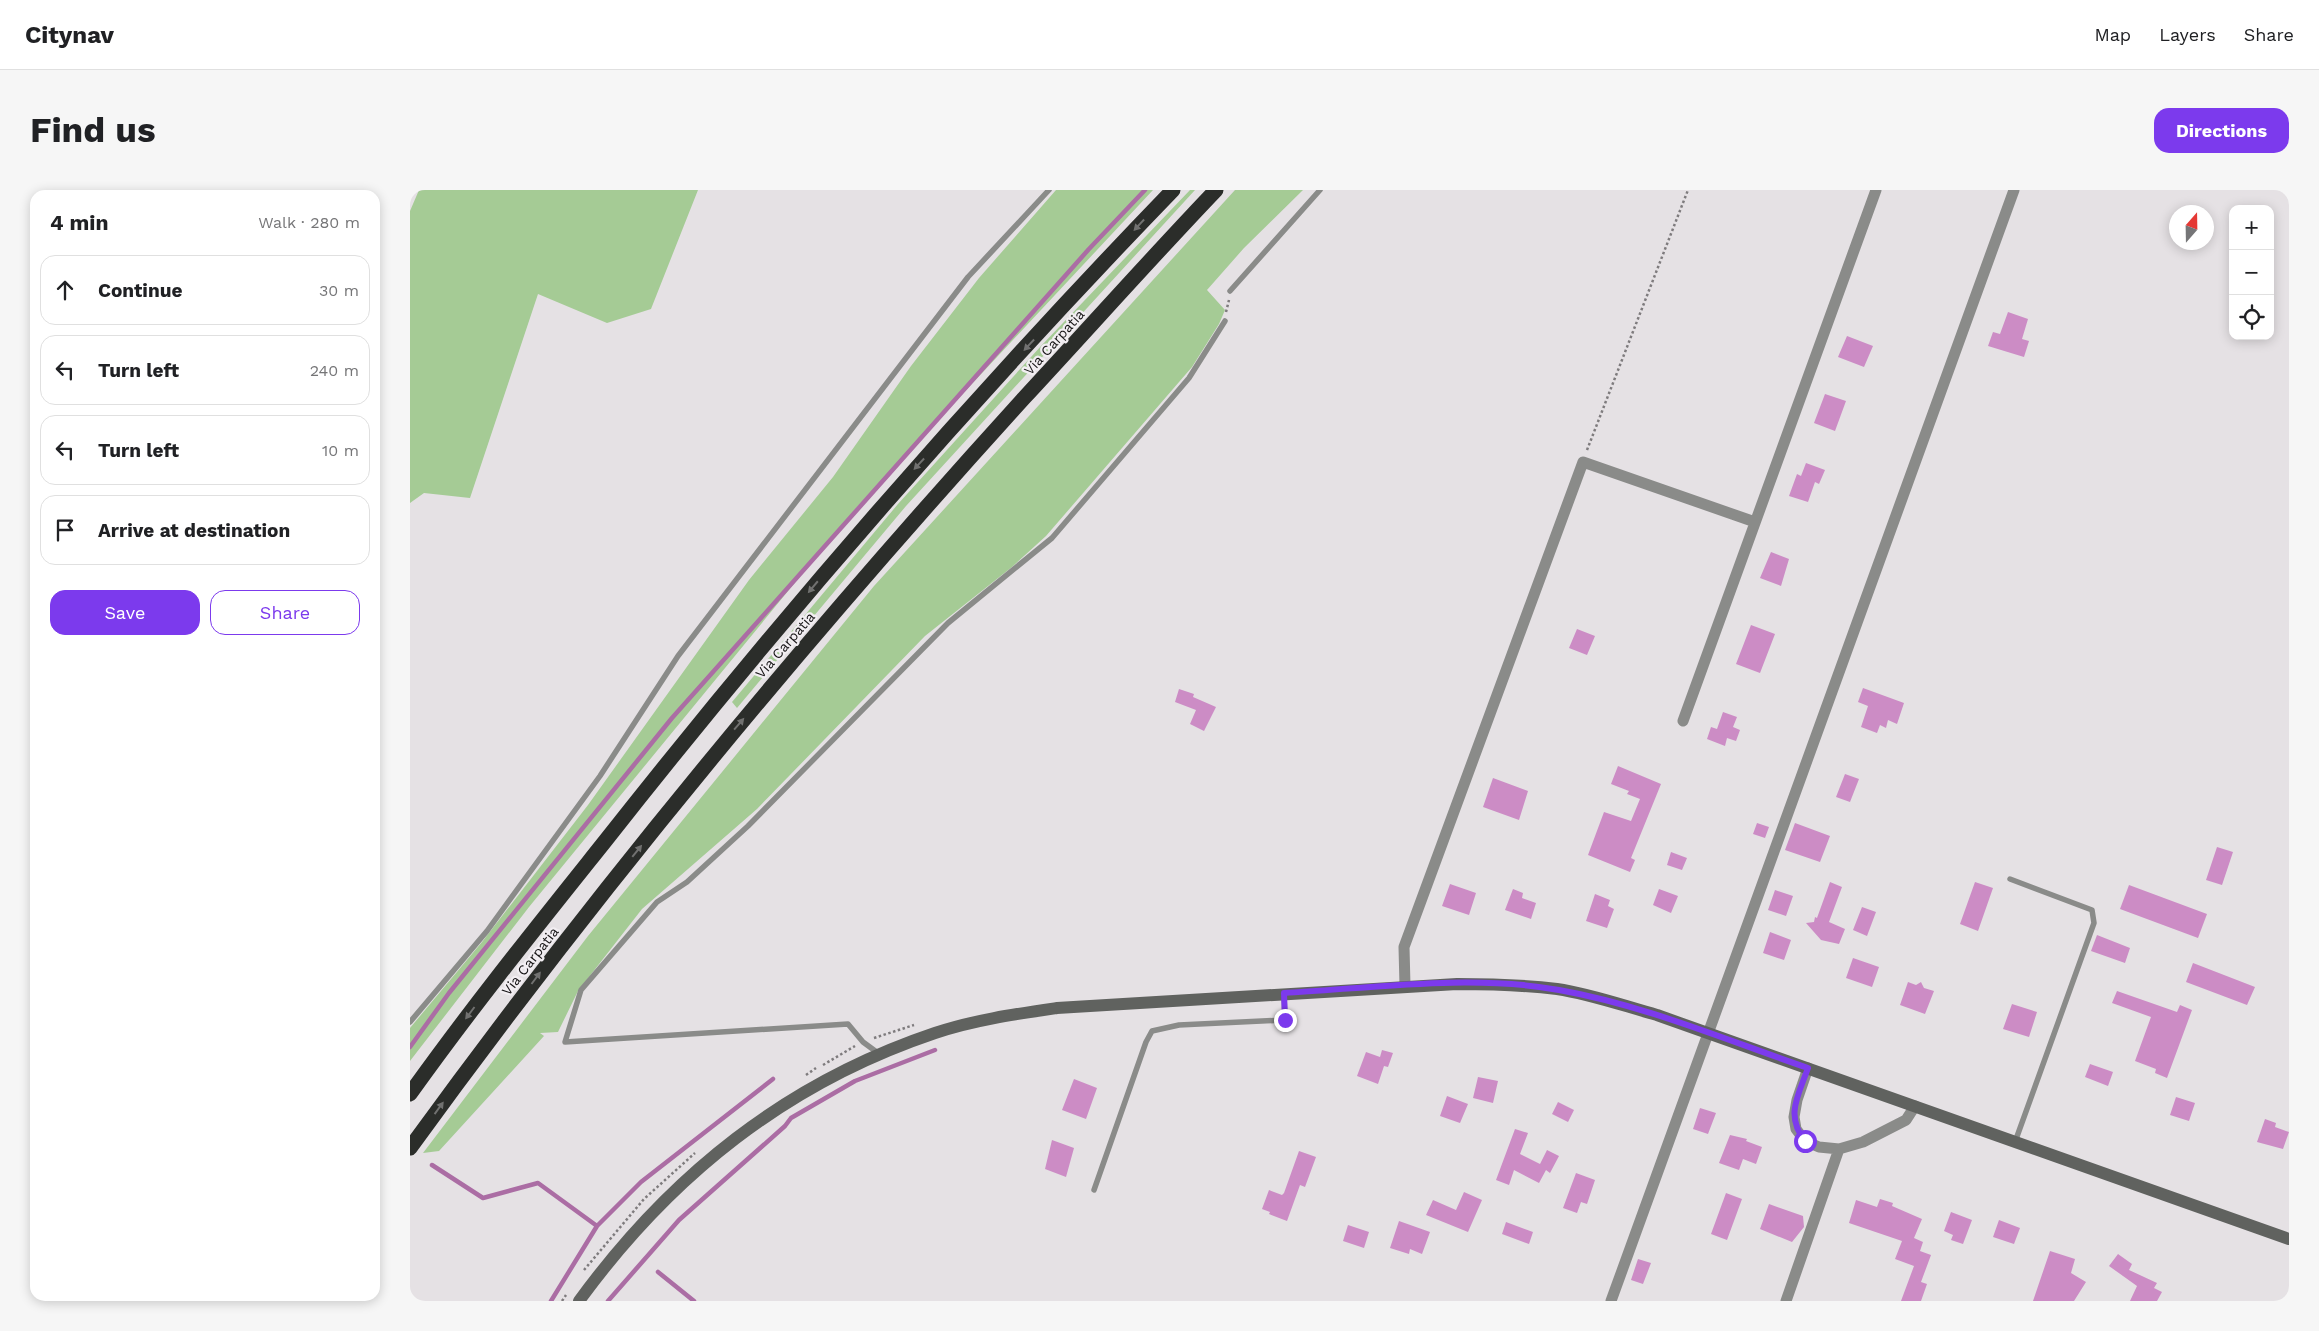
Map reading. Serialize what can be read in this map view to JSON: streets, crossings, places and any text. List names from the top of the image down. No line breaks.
{"streets":{"highway":["Via Carpatia"]},"north":"top","page":{"header":"Citynav","nav":["Map","Layers","Share"],"buttons":["Directions",["Save","Share"]],"title":"Find us","heading":["4 min","Walk · 280 m"],"map_buttons":["+","−"],"list":[["Continue","30 m"],["Turn left","240 m"],["Turn left","10 m"],"Arrive at destination"]}}
